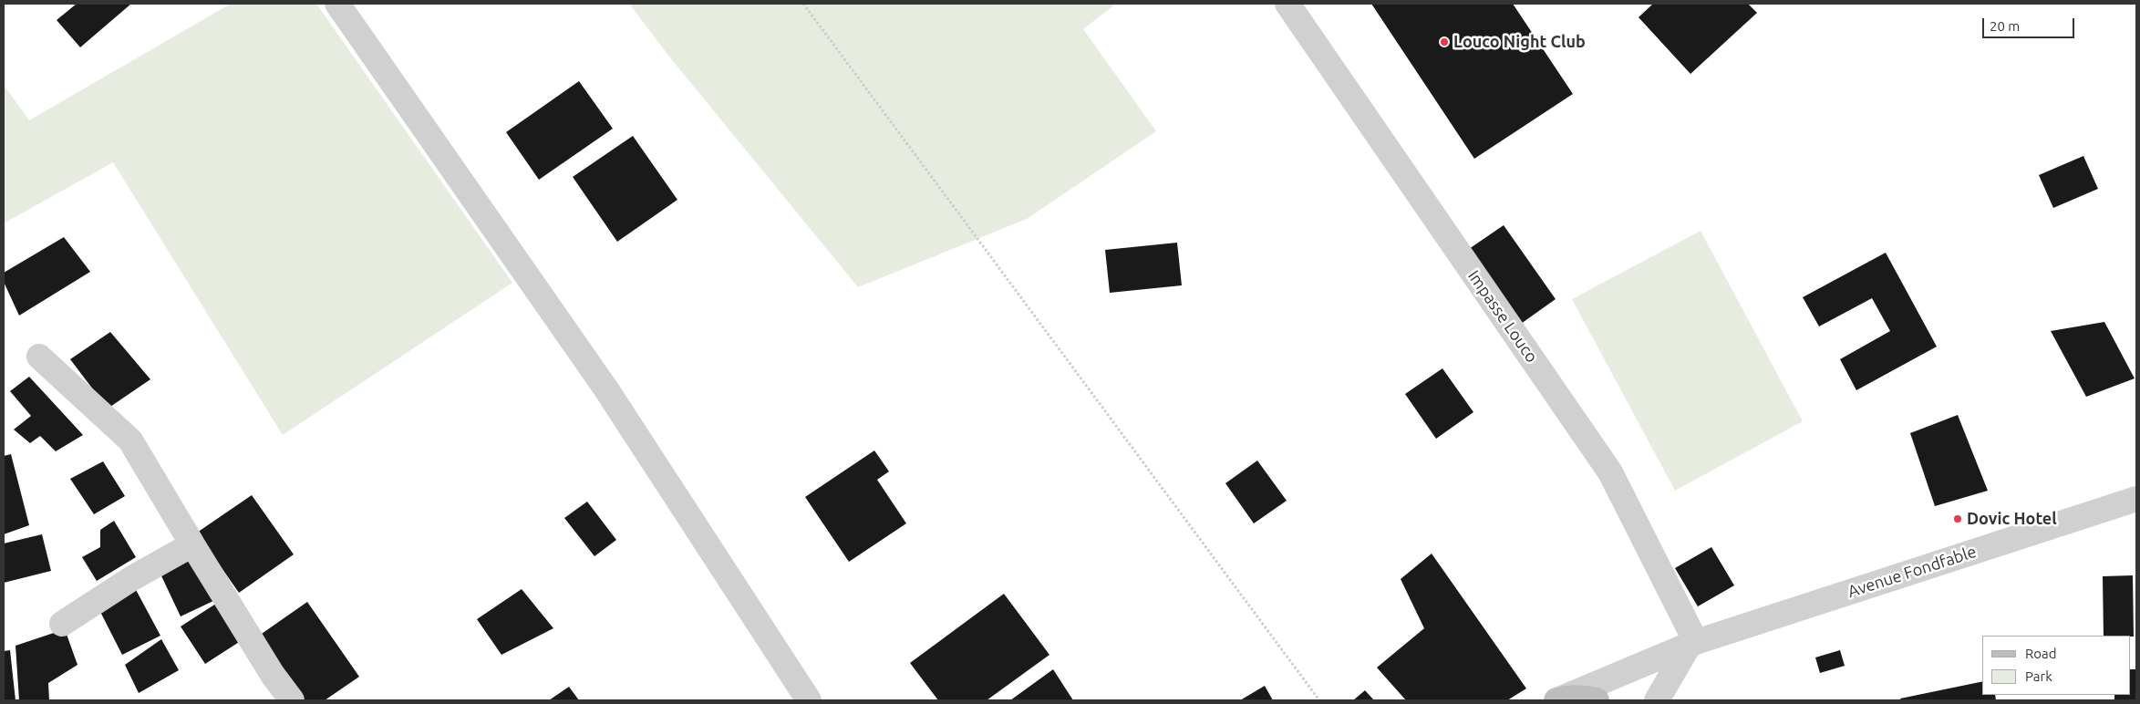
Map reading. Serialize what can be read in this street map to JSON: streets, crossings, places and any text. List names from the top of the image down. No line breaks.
{"streets":{"street":["Impasse Louco","Avenue Fondfable"]},"crossings":[["Impasse Louco","Avenue Fondfable"]],"places":["Louco Night Club","Dovic Hotel"],"legend":["Road","Park"],"scale_bar":"20 m"}
